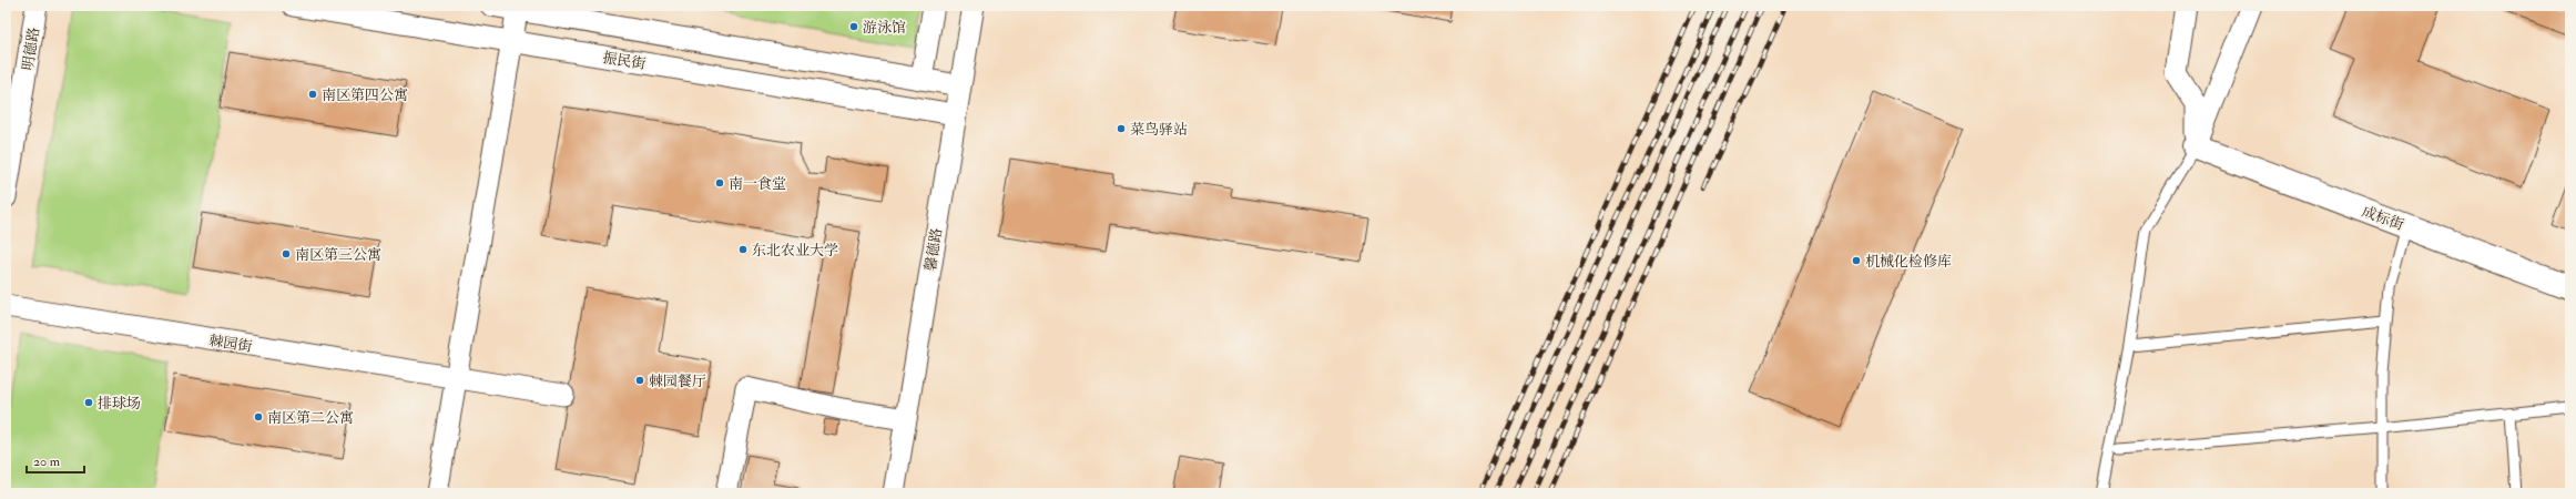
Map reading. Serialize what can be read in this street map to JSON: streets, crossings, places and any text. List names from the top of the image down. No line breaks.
{"streets":{"street":["明德路","振民街","成标街","馨德路","棘园街"]},"crossings":[["振民街","馨德路"]],"places":["游泳馆","南区第四公寓","菜鸟驿站","南一食堂","东北农业大学","南区第三公寓","机械化检修库","棘园餐厅","排球场","南区第二公寓"],"scale_bar":"20 m"}
